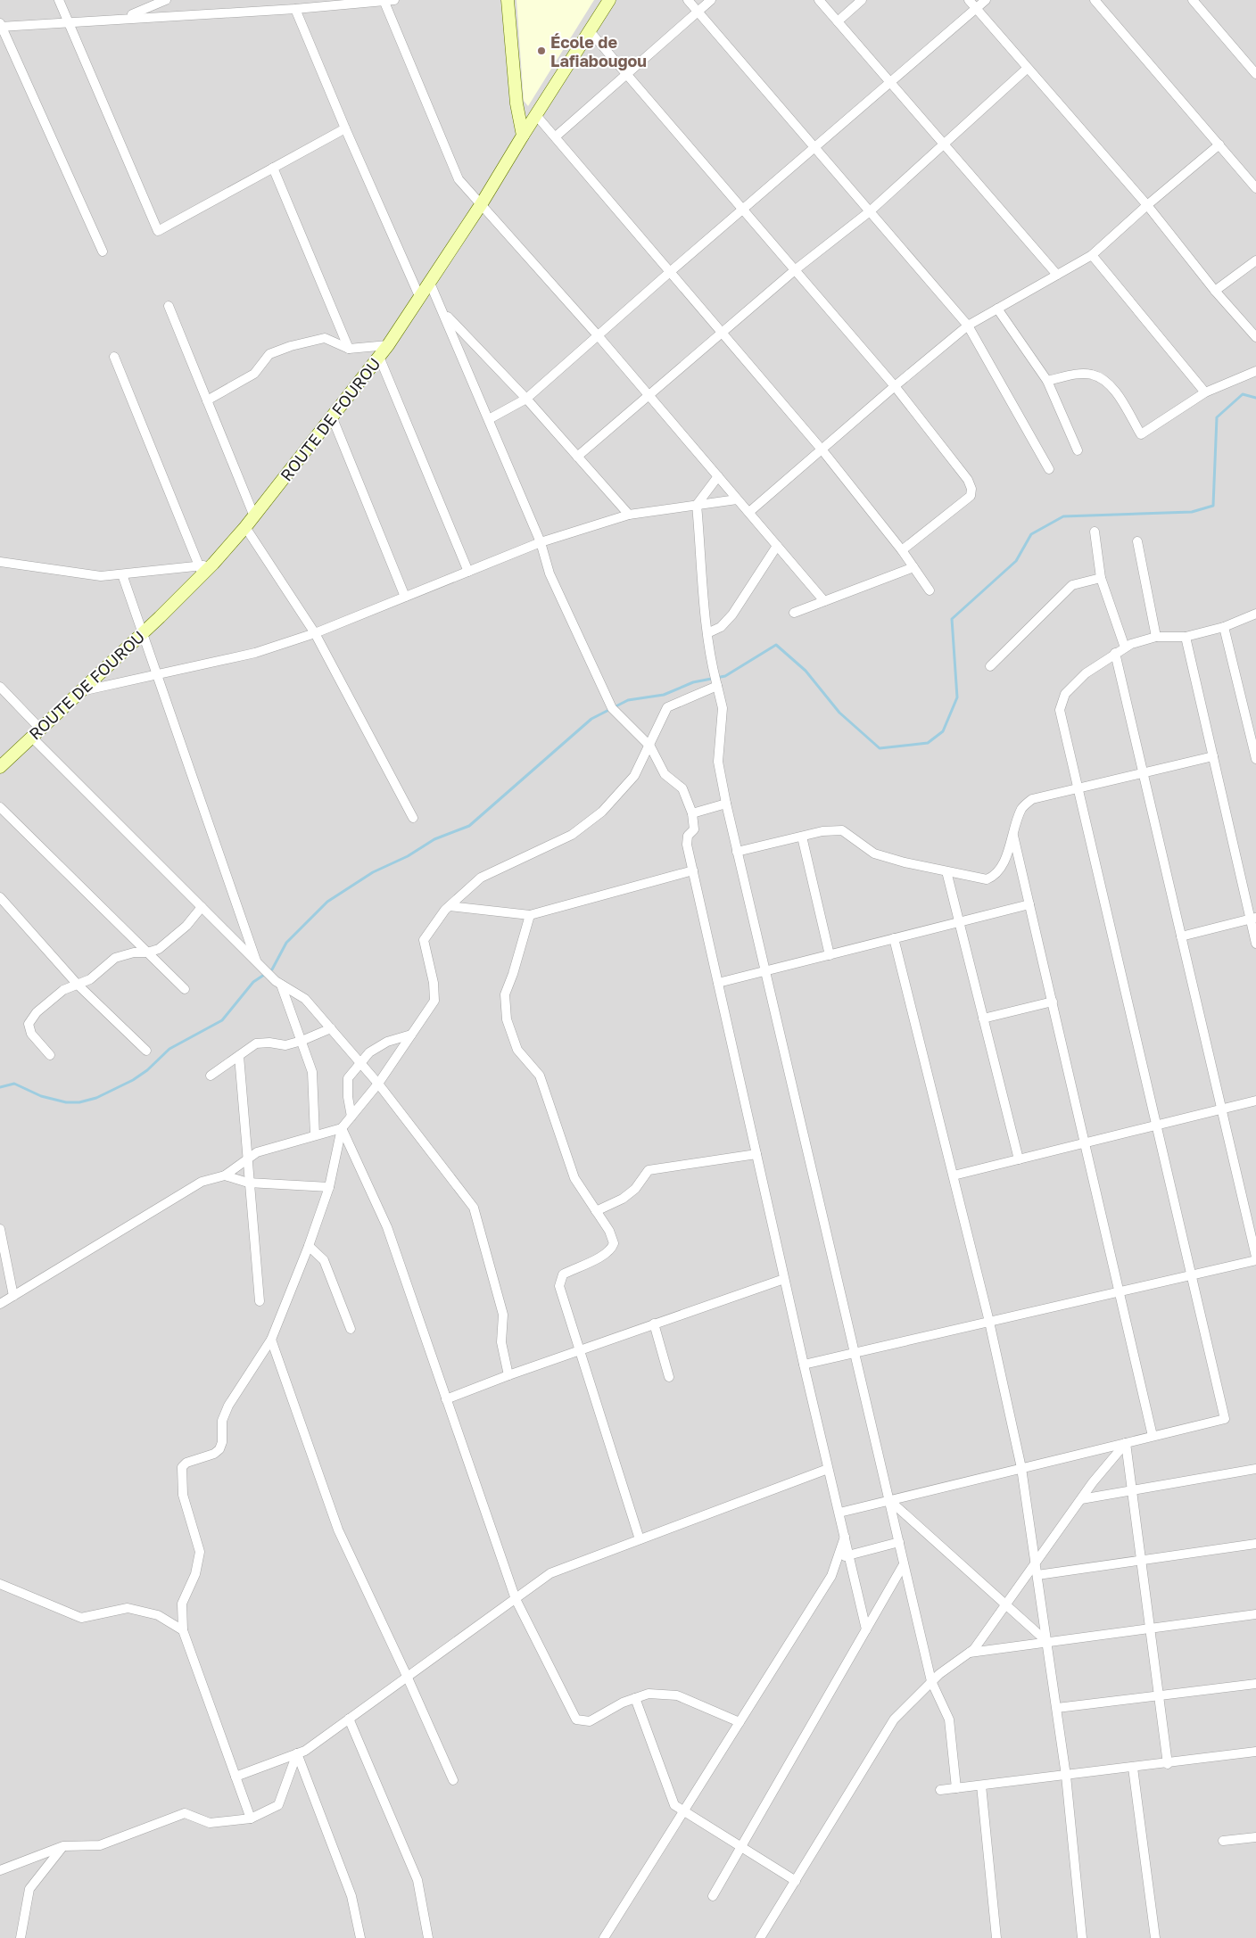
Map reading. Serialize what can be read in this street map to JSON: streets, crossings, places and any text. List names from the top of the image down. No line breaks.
{"streets":{"main road":["ROUTE DE FOUROU"]},"places":["École de Lafiabougou"]}
